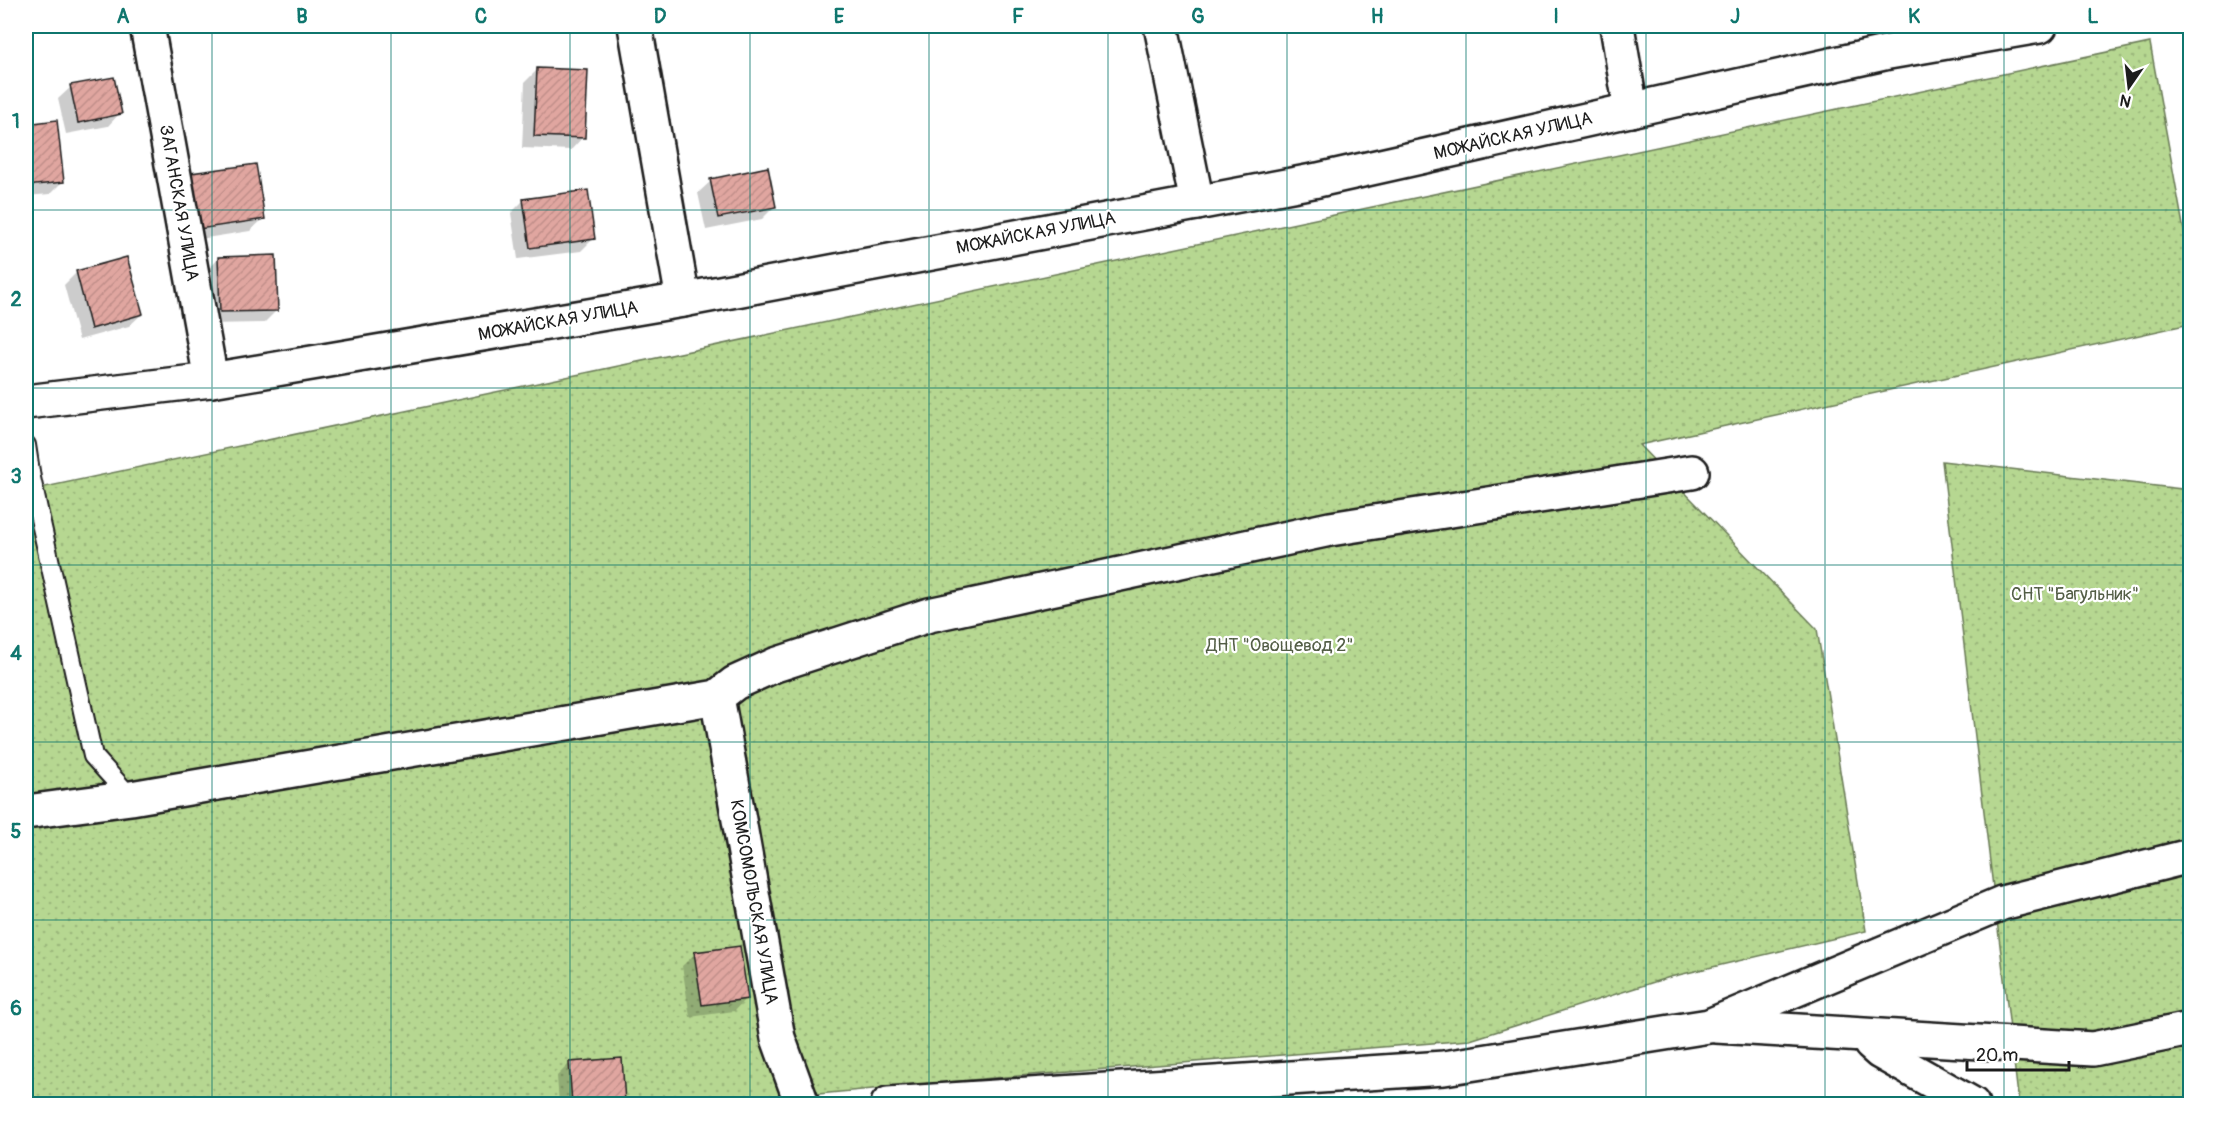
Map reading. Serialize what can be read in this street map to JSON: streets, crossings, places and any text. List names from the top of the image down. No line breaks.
{"streets":{"street":["МОЖАЙСКАЯ УЛИЦА","ЗАГАНСКАЯ УЛИЦА","КОМСОМОЛЬСКАЯ УЛИЦА"]},"crossings":[["МОЖАЙСКАЯ УЛИЦА","ЗАГАНСКАЯ УЛИЦА"]],"parks":["СНТ \"Багульник\"","ДНТ \"Овощевод 2\""],"scale_bar":"20 m","north":"bottom","grid":{"columns":["A","B","C","D","E","F","G","H","I","J","K","L"],"rows":["1","2","3","4","5","6"]}}
